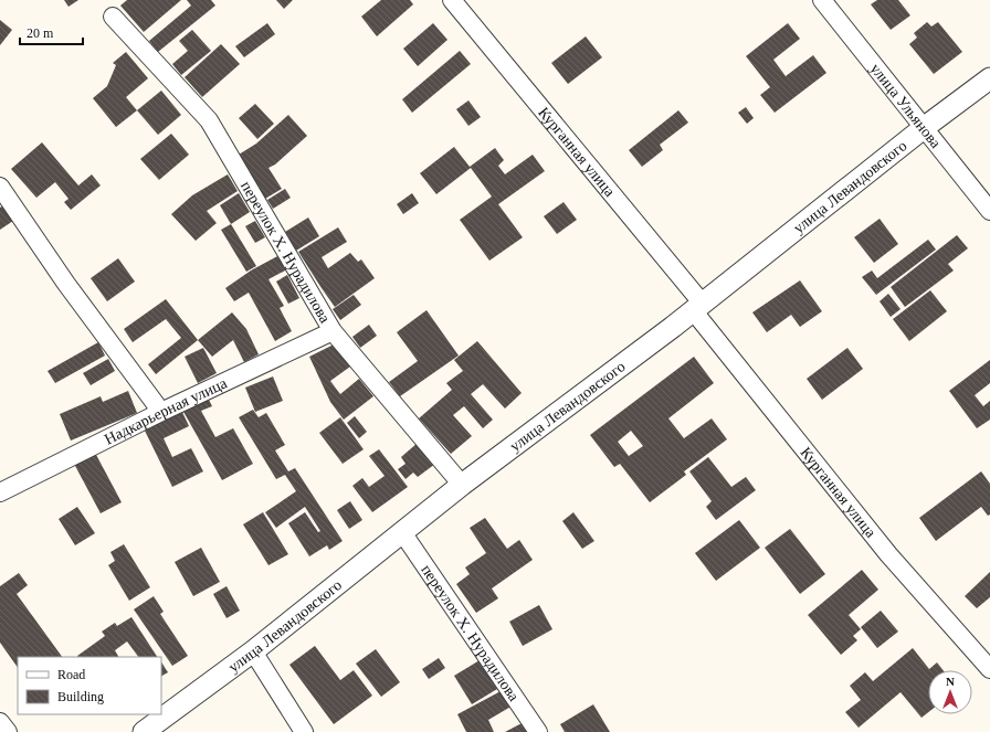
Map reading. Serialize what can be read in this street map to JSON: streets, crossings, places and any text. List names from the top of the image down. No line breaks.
{"streets":{"street":["улица Ульянова","Курганная улица","улица Левандовского","переулок Х. Нурадилова","Надкарьерная улица"]},"crossings":[["улица Ульянова","улица Левандовского"],["Курганная улица","улица Левандовского"],["улица Левандовского","переулок Х. Нурадилова"],["переулок Х. Нурадилова","Надкарьерная улица"]],"legend":["Road","Building"],"scale_bar":"20 m","north":"top"}
